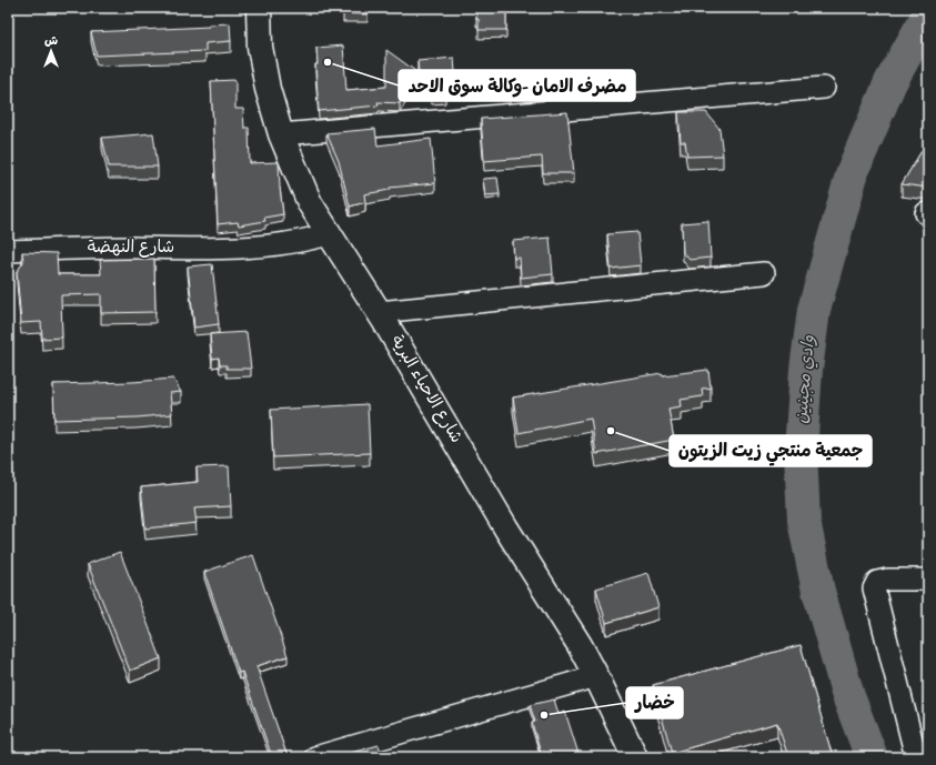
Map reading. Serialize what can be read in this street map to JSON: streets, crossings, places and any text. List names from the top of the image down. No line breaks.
{"streets":{"main road":["شارع الاحياء البرية"],"street":["شارع النهضة"]},"crossings":[["شارع النهضة","شارع الاحياء البرية"]],"water":["وادي مجينين"],"places":["مضرف الامان -وكالة سوق الاحد","جمعية منتجي زيت الزيتون","خضار"],"north":"top"}
